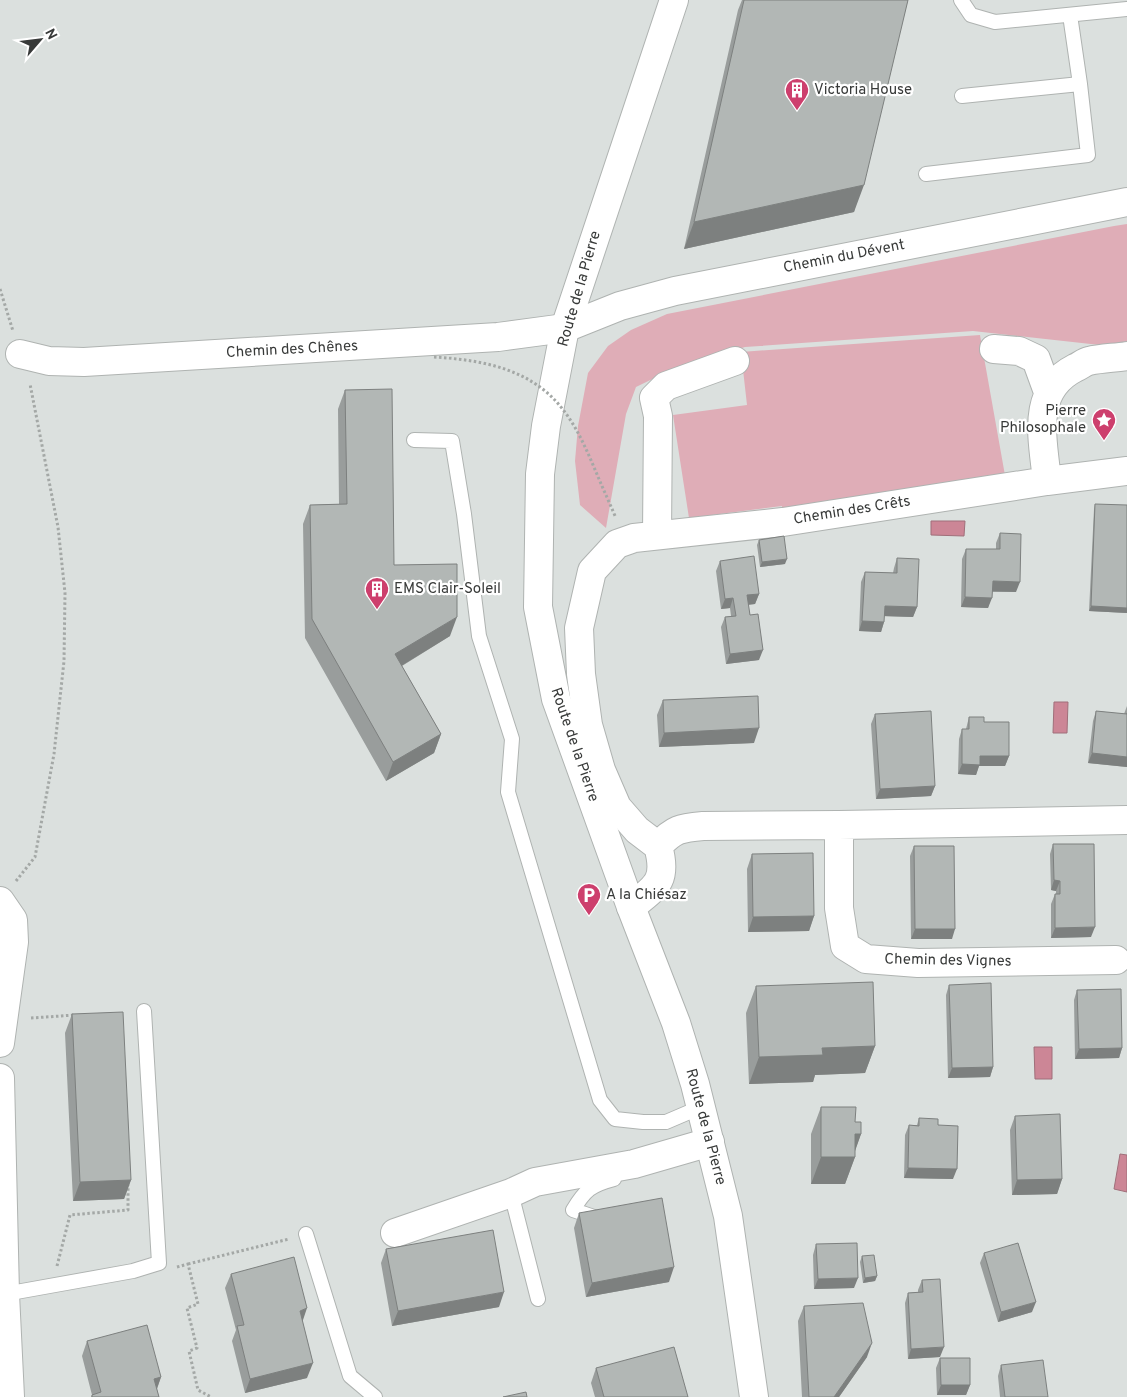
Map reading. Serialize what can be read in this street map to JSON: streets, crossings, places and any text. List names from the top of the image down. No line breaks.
{"streets":{"street":["Chemin du Dévent","Route de la Pierre","Chemin des Chênes","Chemin des Crêts","Chemin des Vignes"]},"crossings":[["Chemin du Dévent","Route de la Pierre"],["Chemin du Dévent","Chemin des Chênes"],["Route de la Pierre","Chemin des Chênes"]],"places":{"building":["Victoria House","EMS Clair-Soleil"],"place":["Pierre Philosophale"],"parking":["A la Chiésaz"]},"north":"top right"}
